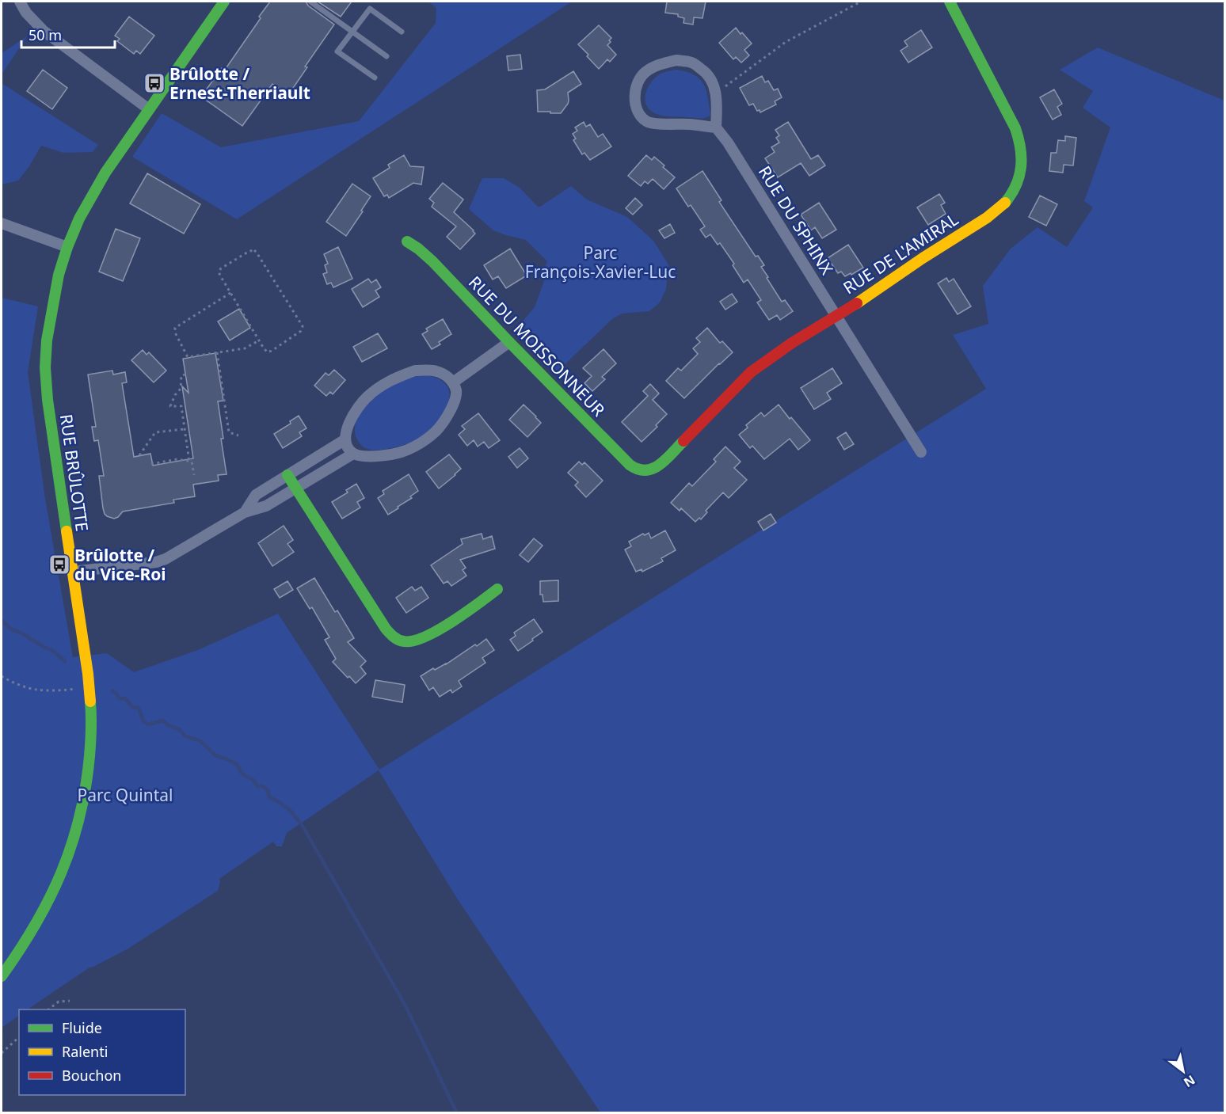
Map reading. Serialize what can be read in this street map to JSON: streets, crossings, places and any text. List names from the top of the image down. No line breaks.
{"streets":{"street":["RUE DU SPHINX","RUE DE L'AMIRAL","RUE DU MOISSONNEUR","RUE BRÛLOTTE"]},"crossings":[["RUE DU SPHINX","RUE DE L'AMIRAL"],["RUE DE L'AMIRAL","RUE DU MOISSONNEUR"]],"parks":["Parc François-Xavier-Luc","Parc Quintal"],"places":{"bus stop":["Brûlotte / Ernest-Therriault","Brûlotte / du Vice-Roi"]},"legend":["Fluide","Ralenti","Bouchon"],"scale_bar":"50 m","north":"bottom right"}
